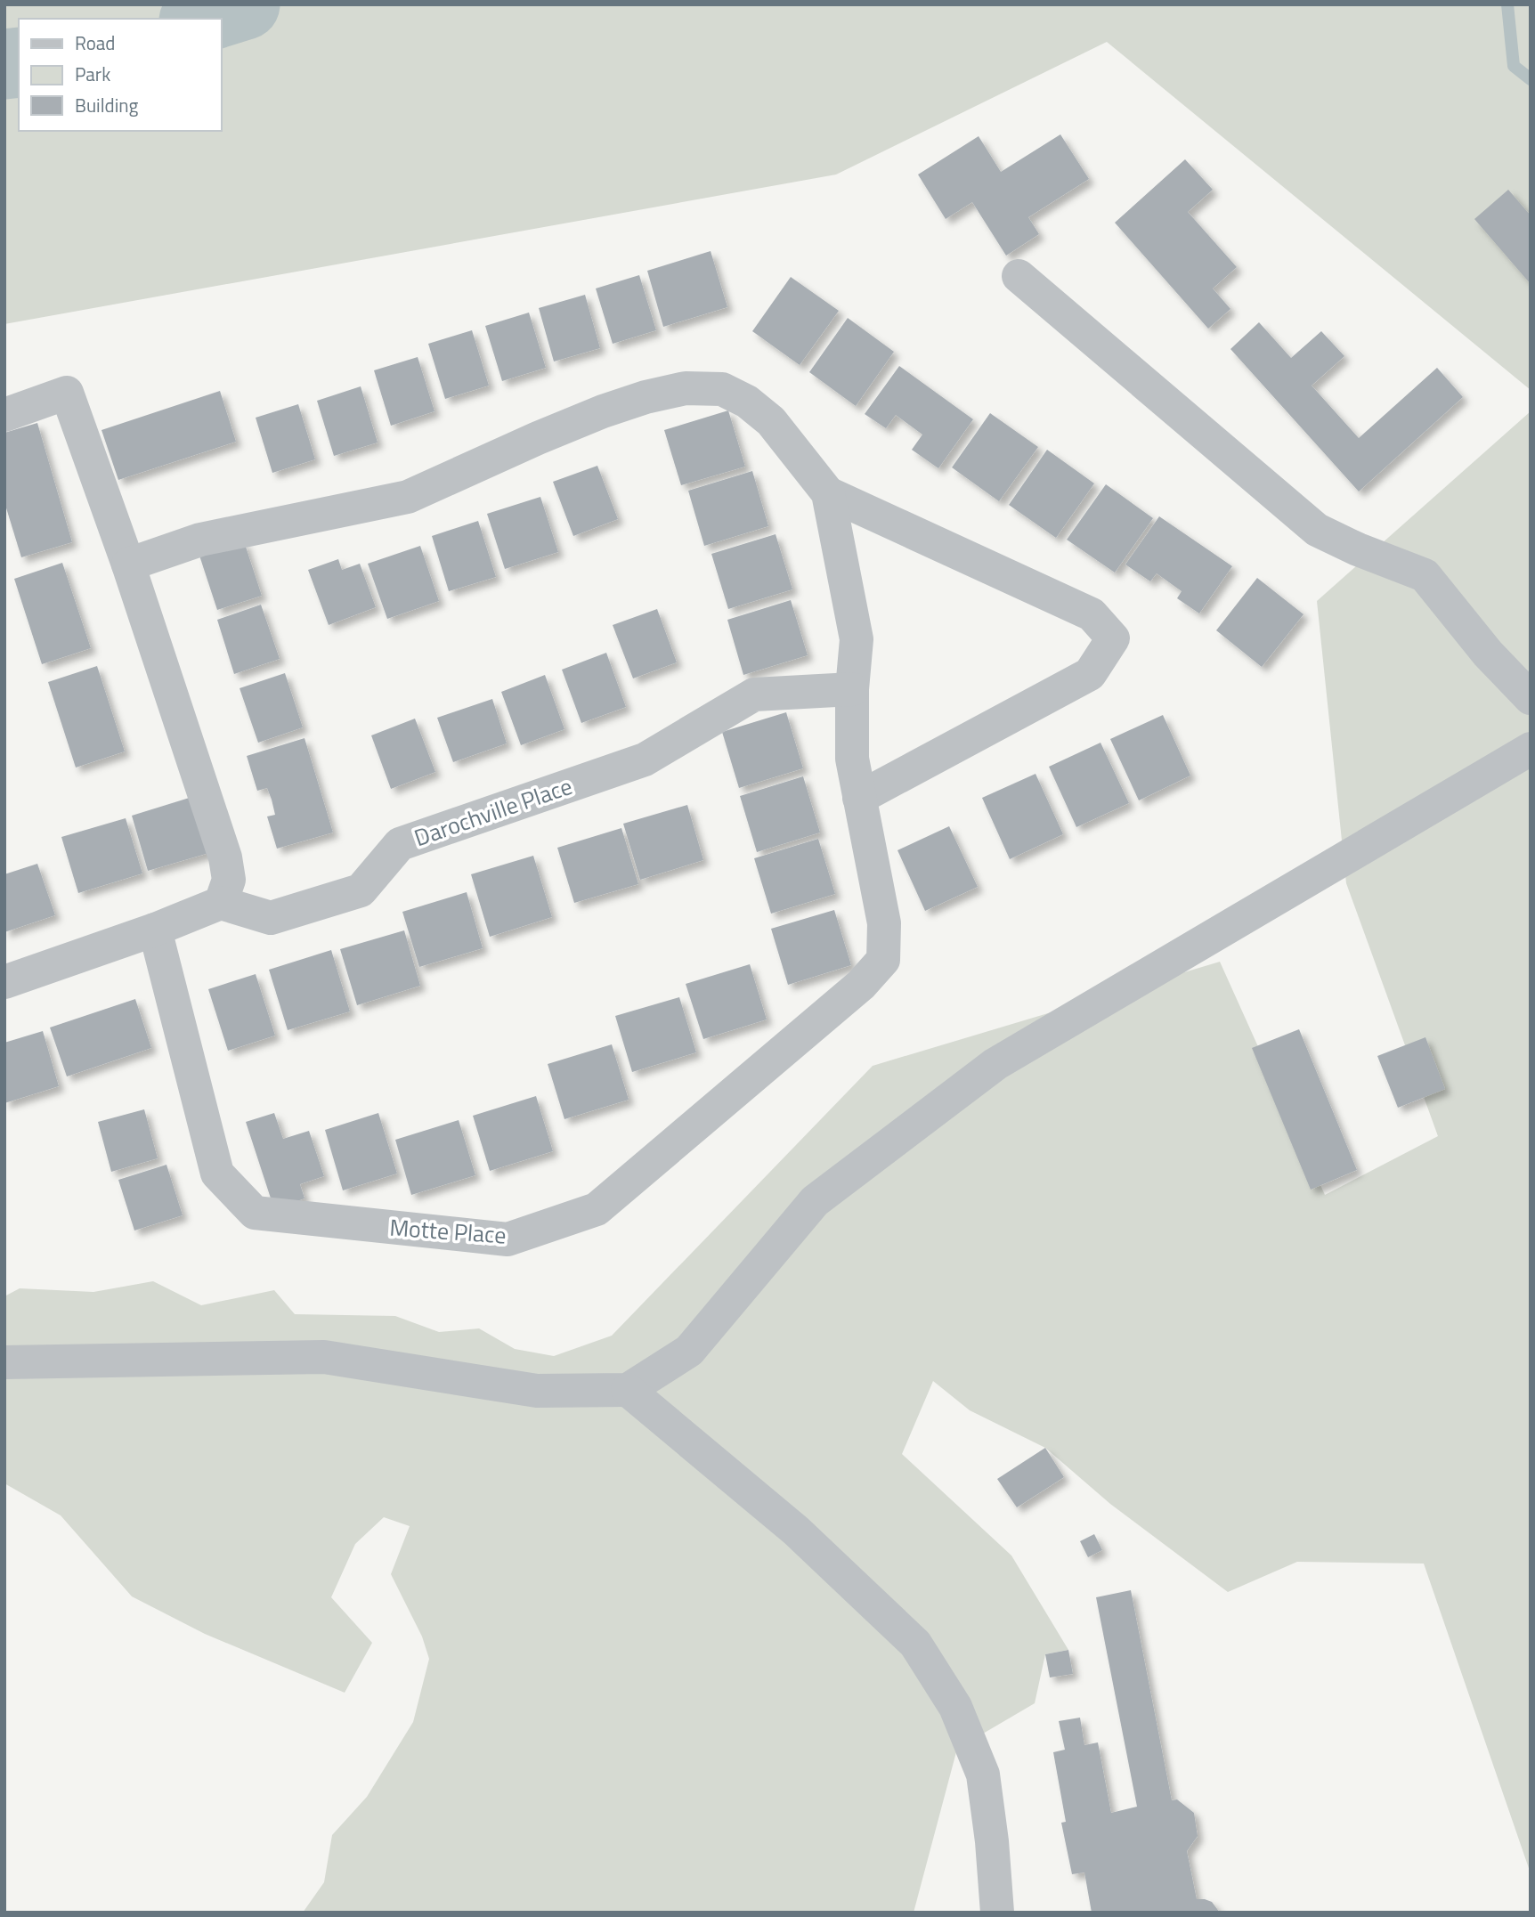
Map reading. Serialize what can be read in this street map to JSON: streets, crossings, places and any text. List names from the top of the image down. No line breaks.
{"streets":{"street":["Darochville Place","Motte Place"]},"crossings":[["Darochville Place","Motte Place"]],"legend":["Road","Park","Building"]}
